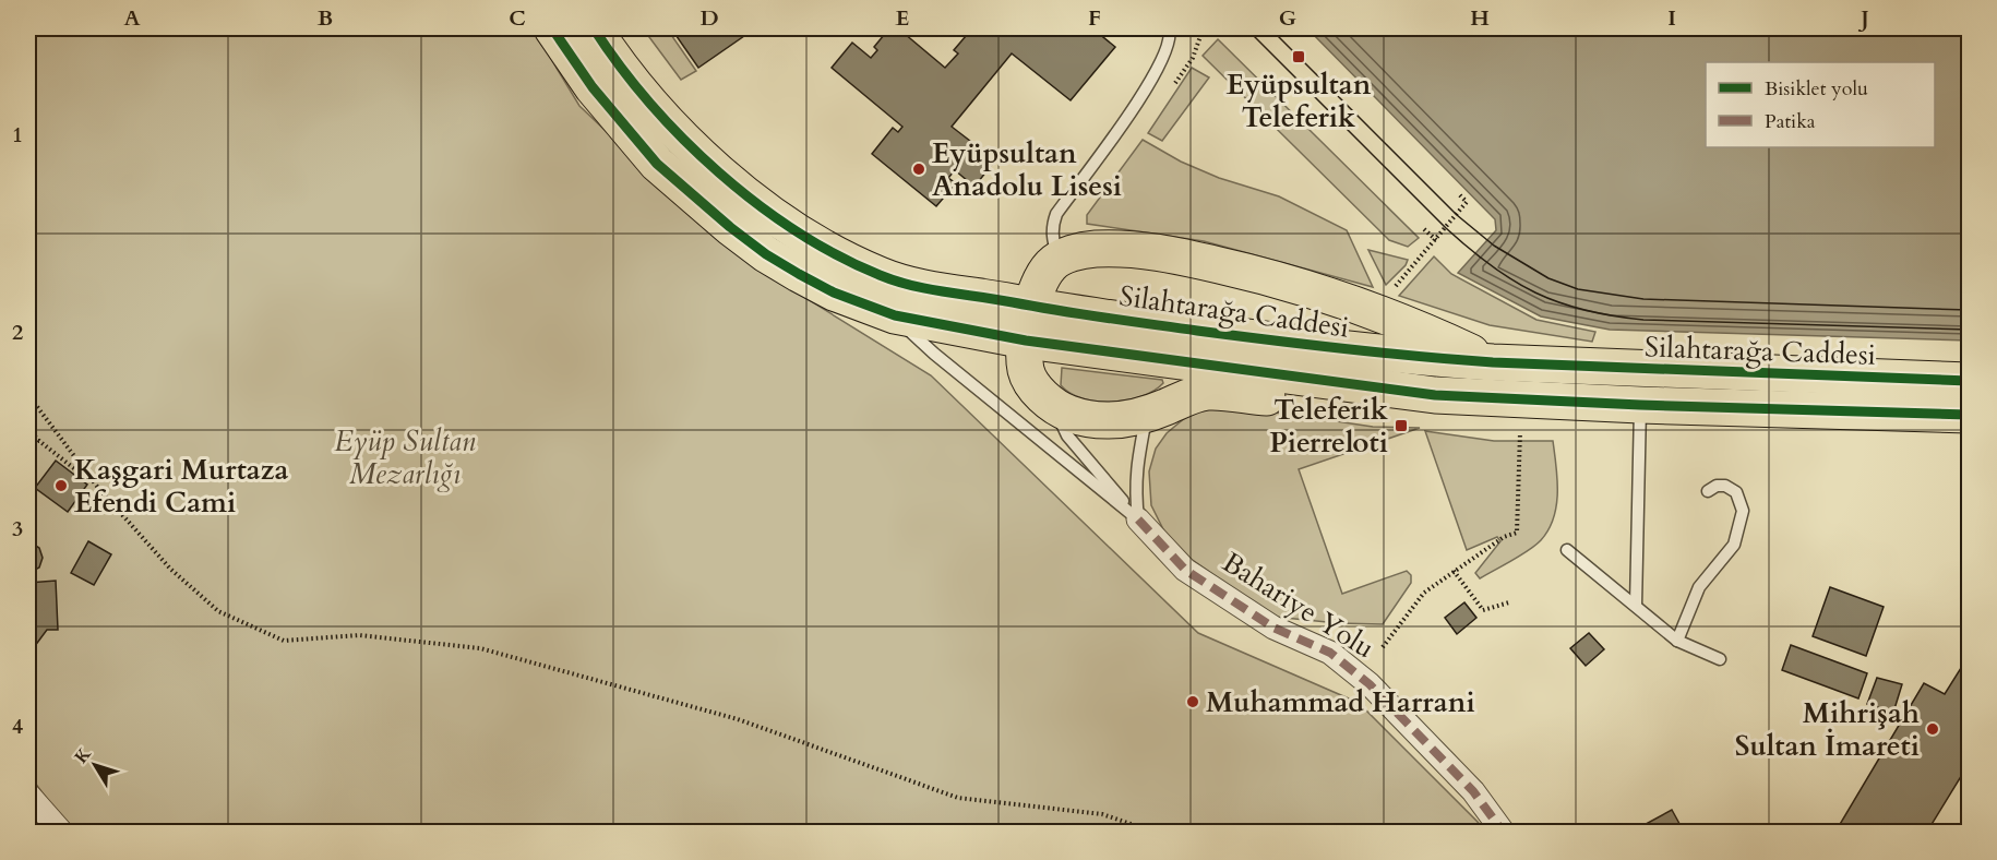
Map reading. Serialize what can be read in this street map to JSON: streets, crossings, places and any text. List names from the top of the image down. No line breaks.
{"streets":{"main road":["Silahtarağa Caddesi"],"street":["Bahariye Yolu"]},"parks":["Eyüp Sultan Mezarlığı"],"places":{"transit":["Eyüpsultan Teleferik","Teleferik Pierreloti"],"other":["Eyüpsultan Anadolu Lisesi","Kaşgari Murtaza Efendi Cami","Muhammad Harrani","Mihrişah Sultan İmareti"]},"legend":["Bisiklet yolu","Patika"],"north":"top left","grid":{"columns":["A","B","C","D","E","F","G","H","I","J"],"rows":["1","2","3","4"]}}
